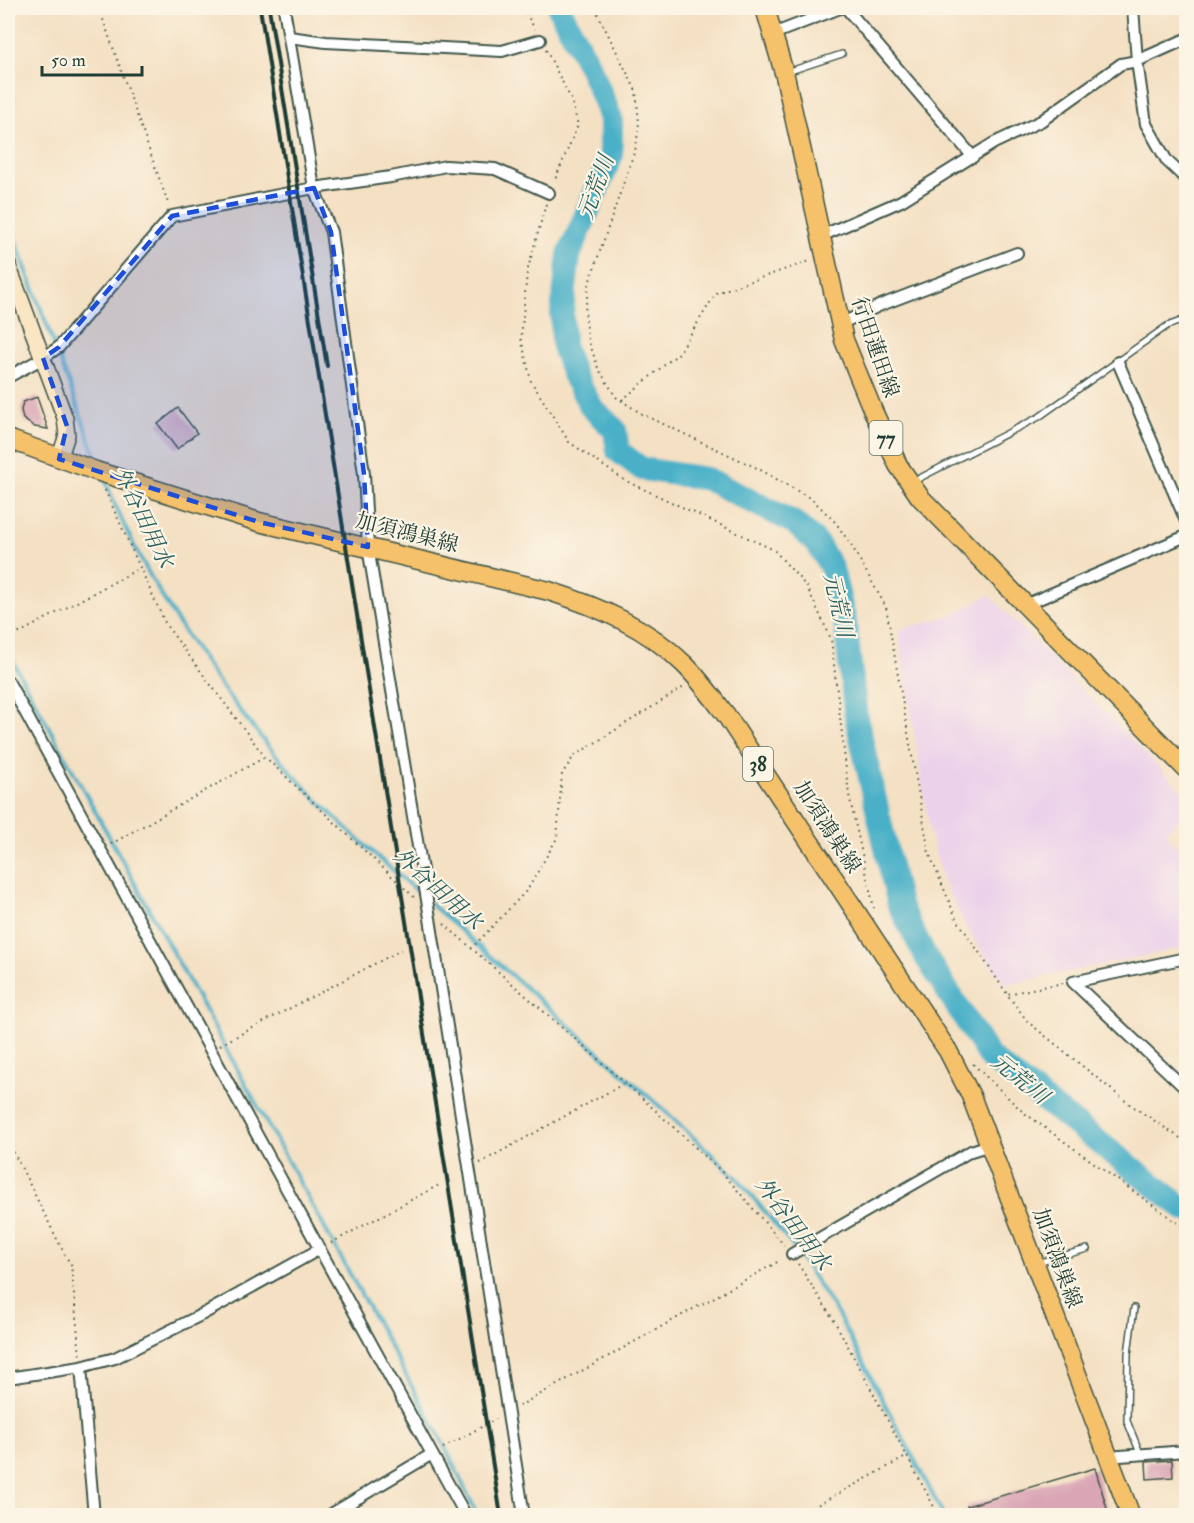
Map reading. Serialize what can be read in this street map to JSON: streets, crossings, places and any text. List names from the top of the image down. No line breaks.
{"streets":{"main road":["行田蓮田線","77","加須鴻巣線","38"]},"water":["元荒川","外谷田用水"],"scale_bar":"50 m"}
